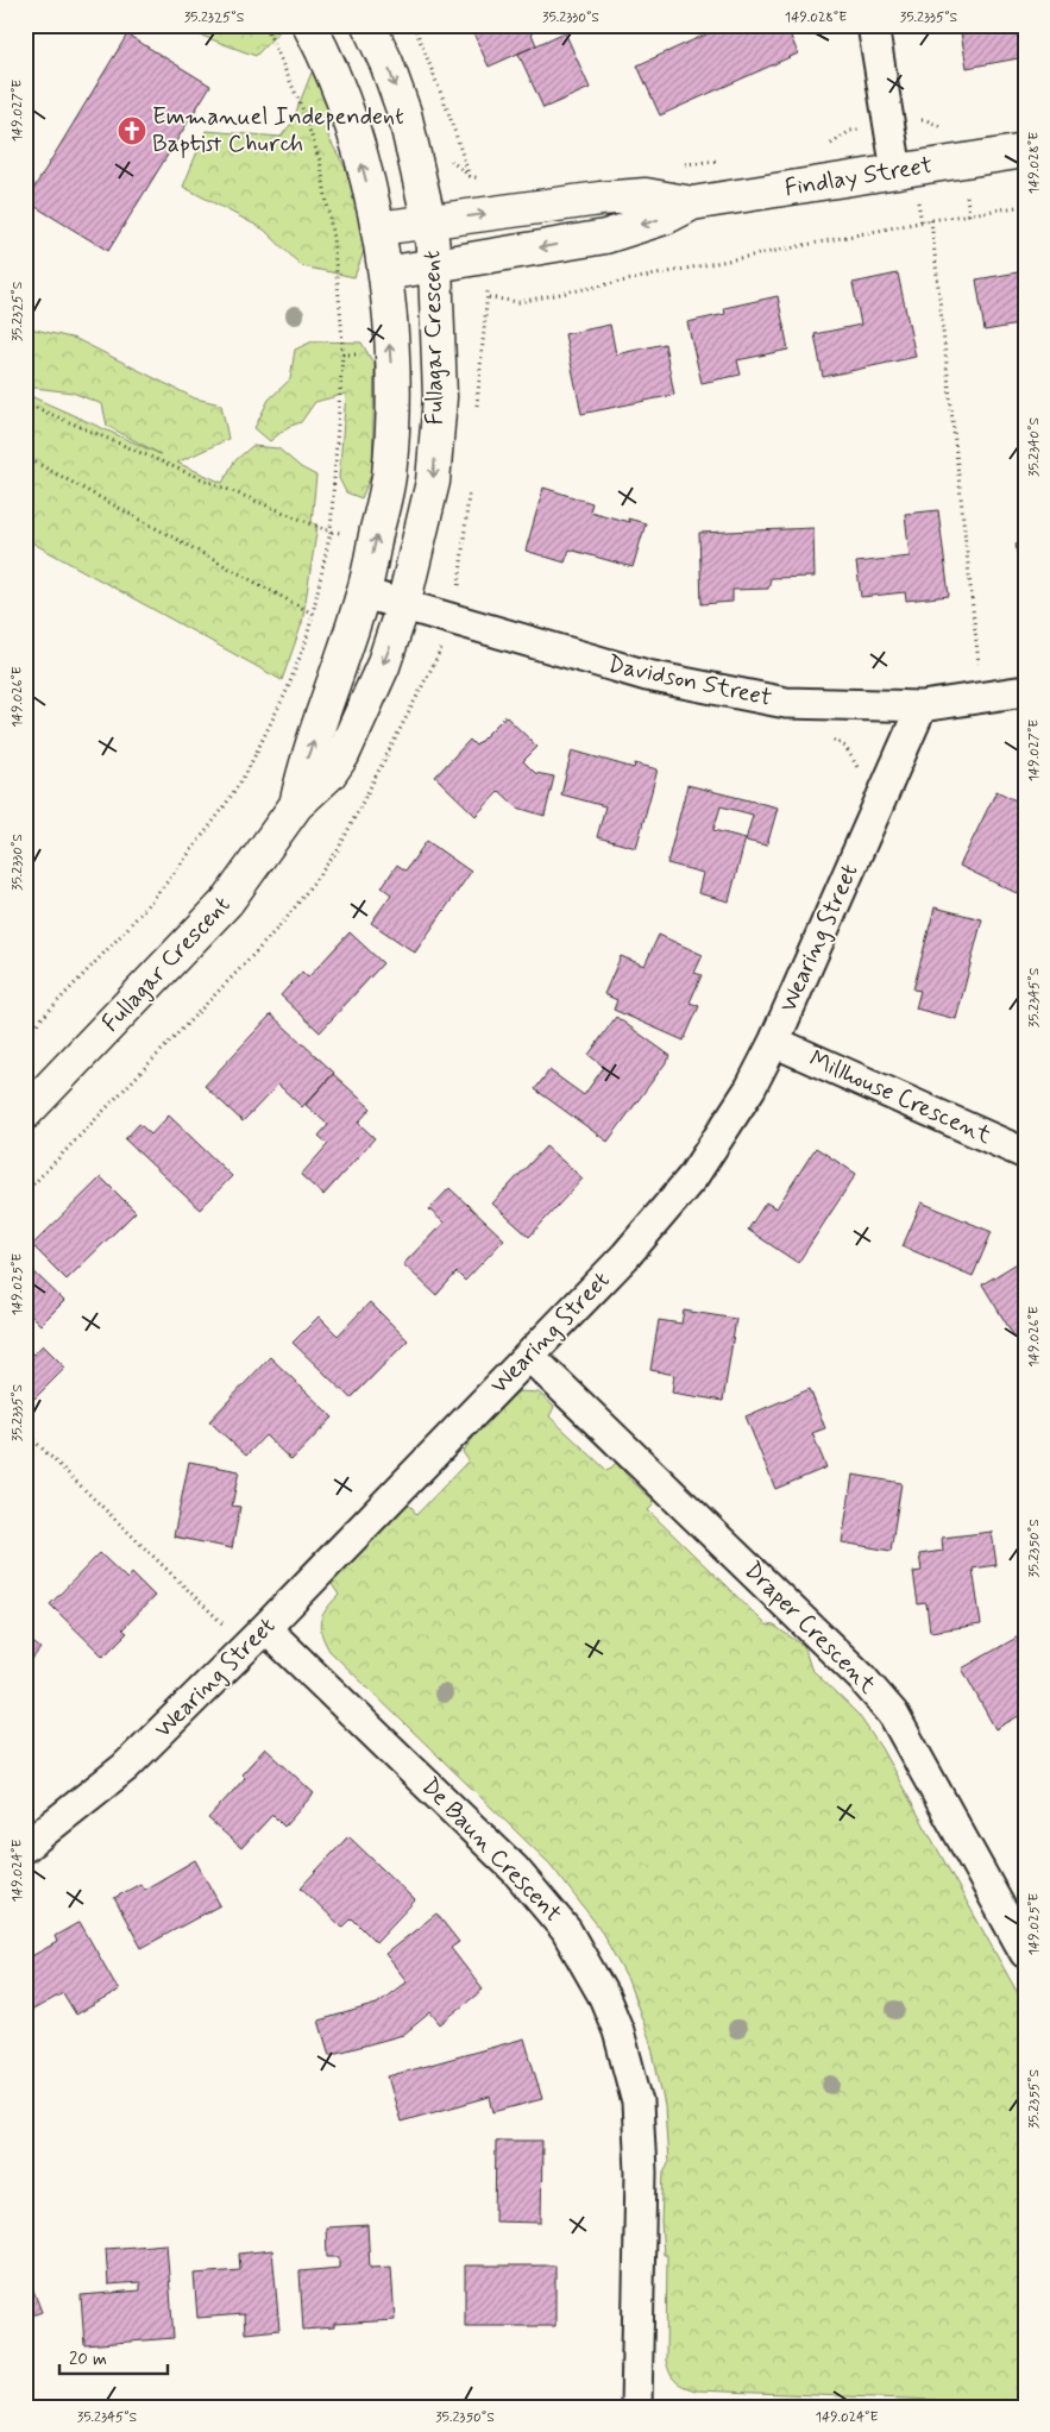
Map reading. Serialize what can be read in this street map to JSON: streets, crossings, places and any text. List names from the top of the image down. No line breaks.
{"streets":{"street":["Findlay Street","Fullagar Crescent","Davidson Street","Wearing Street","Millhouse Crescent","Draper Crescent","De Baun Crescent"]},"crossings":[["Findlay Street","Fullagar Crescent"],["Fullagar Crescent","Davidson Street"],["Davidson Street","Wearing Street"],["Wearing Street","Millhouse Crescent"],["Wearing Street","Draper Crescent"],["Wearing Street","De Baun Crescent"]],"places":{"church":["Emmanuel Independent Baptist Church"]},"scale_bar":"20 m","coordinates":["35.2325°S","35.2330°S","149.028°E","35.2335°S","149.027°E","35.2340°S","149.026°E","35.2345°S","149.025°E","35.2350°S","149.024°E","35.2355°S"]}
